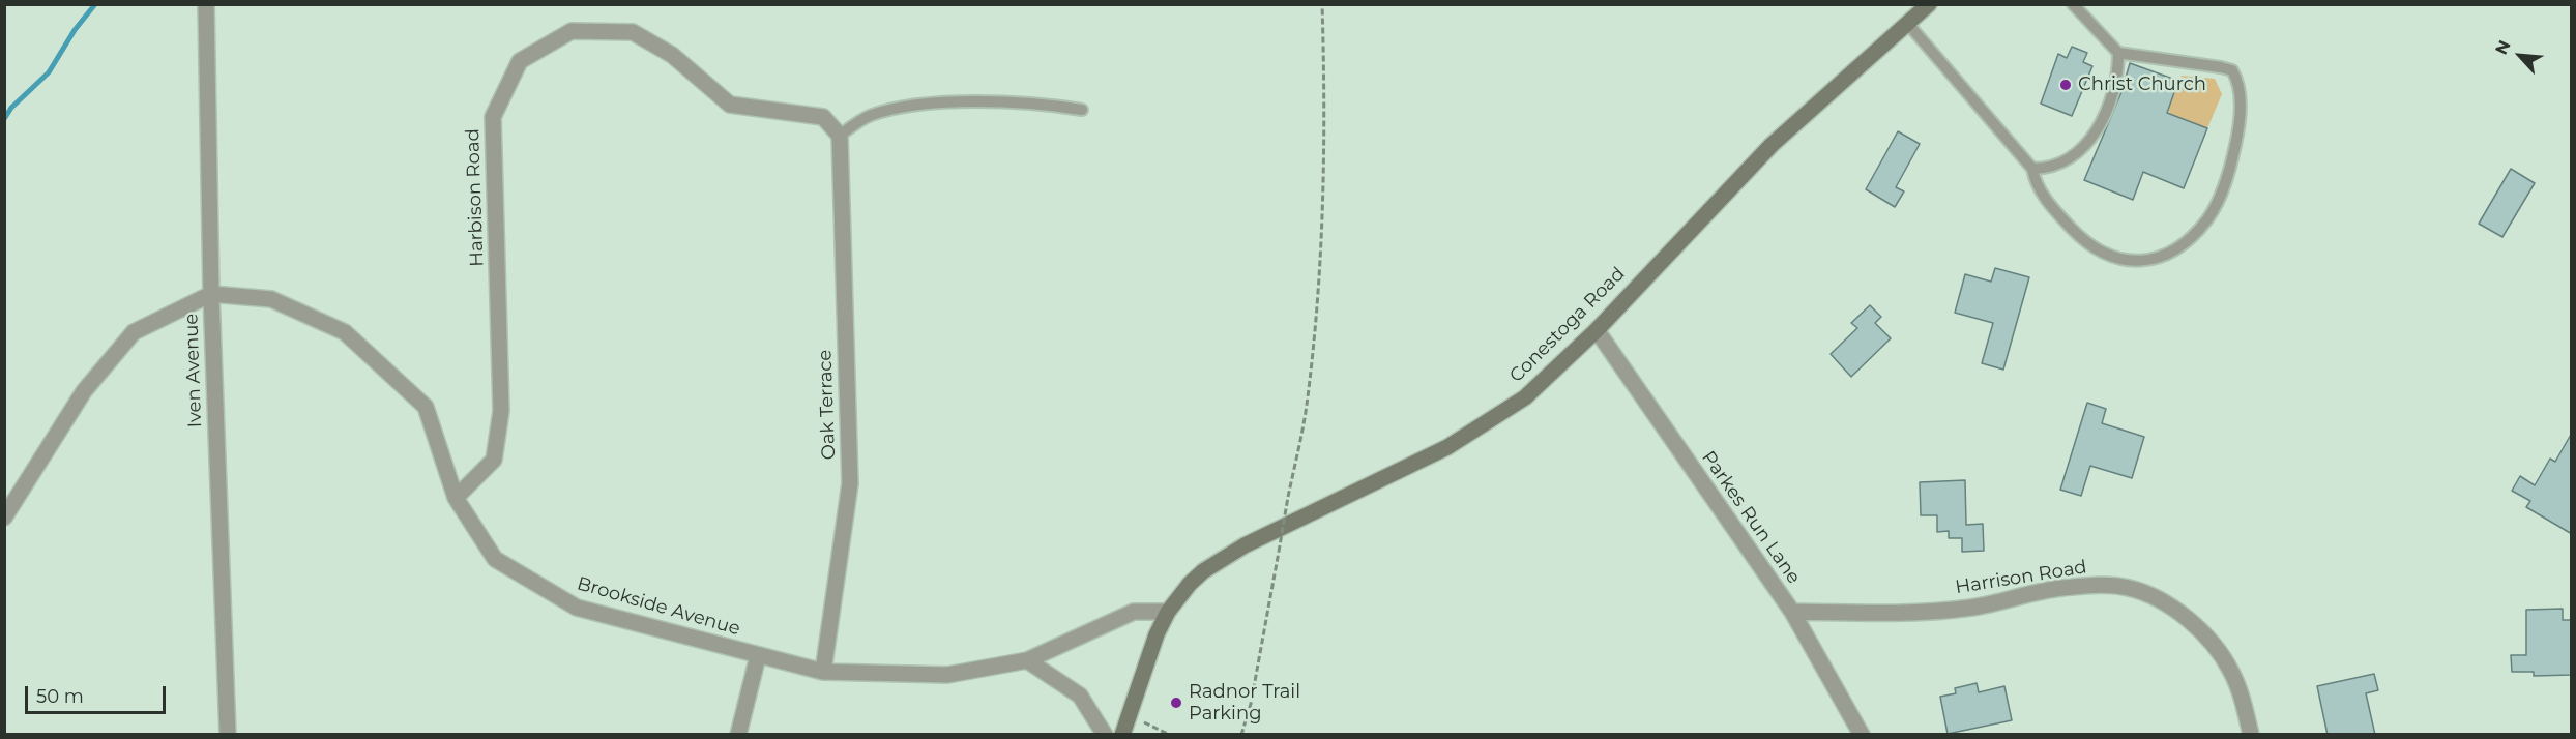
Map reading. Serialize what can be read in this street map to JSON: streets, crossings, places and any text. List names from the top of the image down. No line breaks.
{"streets":{"main road":["Conestoga Road"],"street":["Harbison Road","Iven Avenue","Oak Terrace","Parkes Run Lane","Harrison Road","Brookside Avenue"]},"crossings":[["Harbison Road","Oak Terrace"],["Harbison Road","Brookside Avenue"],["Conestoga Road","Parkes Run Lane"],["Conestoga Road","Brookside Avenue"],["Iven Avenue","Brookside Avenue"],["Oak Terrace","Brookside Avenue"],["Parkes Run Lane","Harrison Road"]],"places":["Christ Church","Radnor Trail Parking"],"scale_bar":"50 m","north":"top left"}
